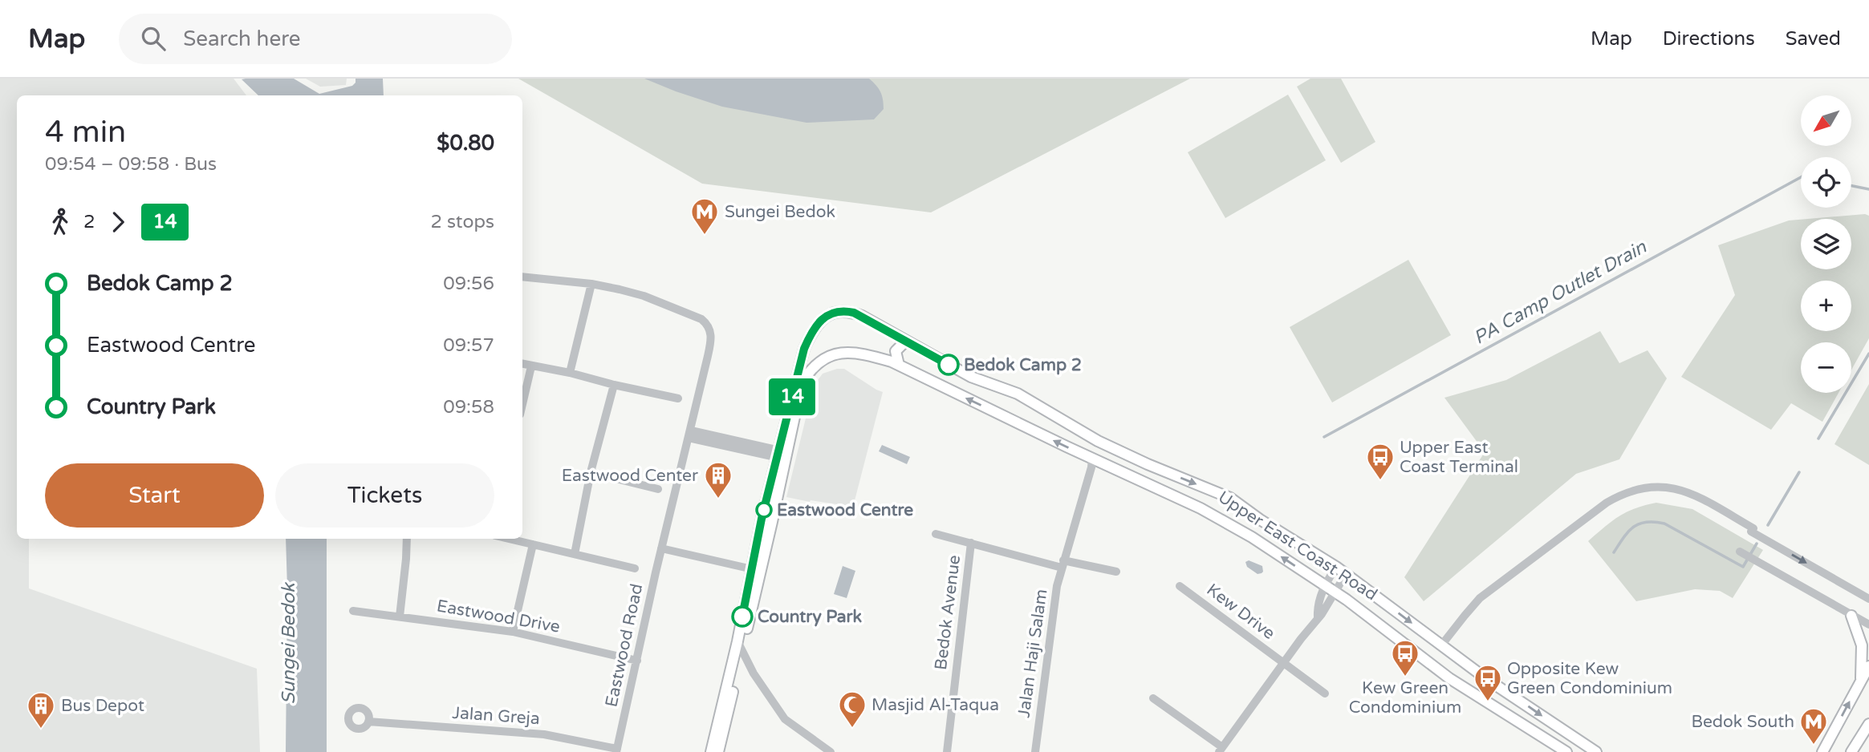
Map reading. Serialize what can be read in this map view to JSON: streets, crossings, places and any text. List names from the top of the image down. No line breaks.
{"streets":{"main road":["Upper East Coast Road"],"street":["Kew Drive","Bedok Avenue","Eastwood Drive","Eastwood Road","Jalan Haji Salam","Jalan Greja"]},"crossings":[["Upper East Coast Road","Kew Drive"],["Upper East Coast Road","Jalan Haji Salam"],["Bedok Avenue","Jalan Haji Salam"],["Eastwood Drive","Eastwood Road"],["Eastwood Road","Jalan Greja"]],"water":["PA Camp Outlet Drain","Sungei Bedok"],"places":{"metro station":["Sungei Bedok","Bedok South"],"other":["Bedok Camp 2","Eastwood Centre","Country Park"],"bus stop":["Upper East Coast Terminal","Kew Green Condominium","Opposite Kew Green Condominium"],"building":["Eastwood Center","Bus Depot"],"mosque":["Masjid Al-Taqua"]},"lines":["bus line 14"],"north":"bottom left","page":{"header":"Map","search":"Search here","nav":["Map","Directions","Saved"],"on_map":"14","map_buttons":["+","−"],"heading":["4 min","09:54 – 09:58 · Bus","$0.80"],"legs":["2","14","2 stops"],"list":[{"name":"Bedok Camp 2","value":"09:56"},{"name":"Eastwood Centre","value":"09:57"},{"name":"Country Park","value":"09:58"}],"buttons":["Start","Tickets"]}}
